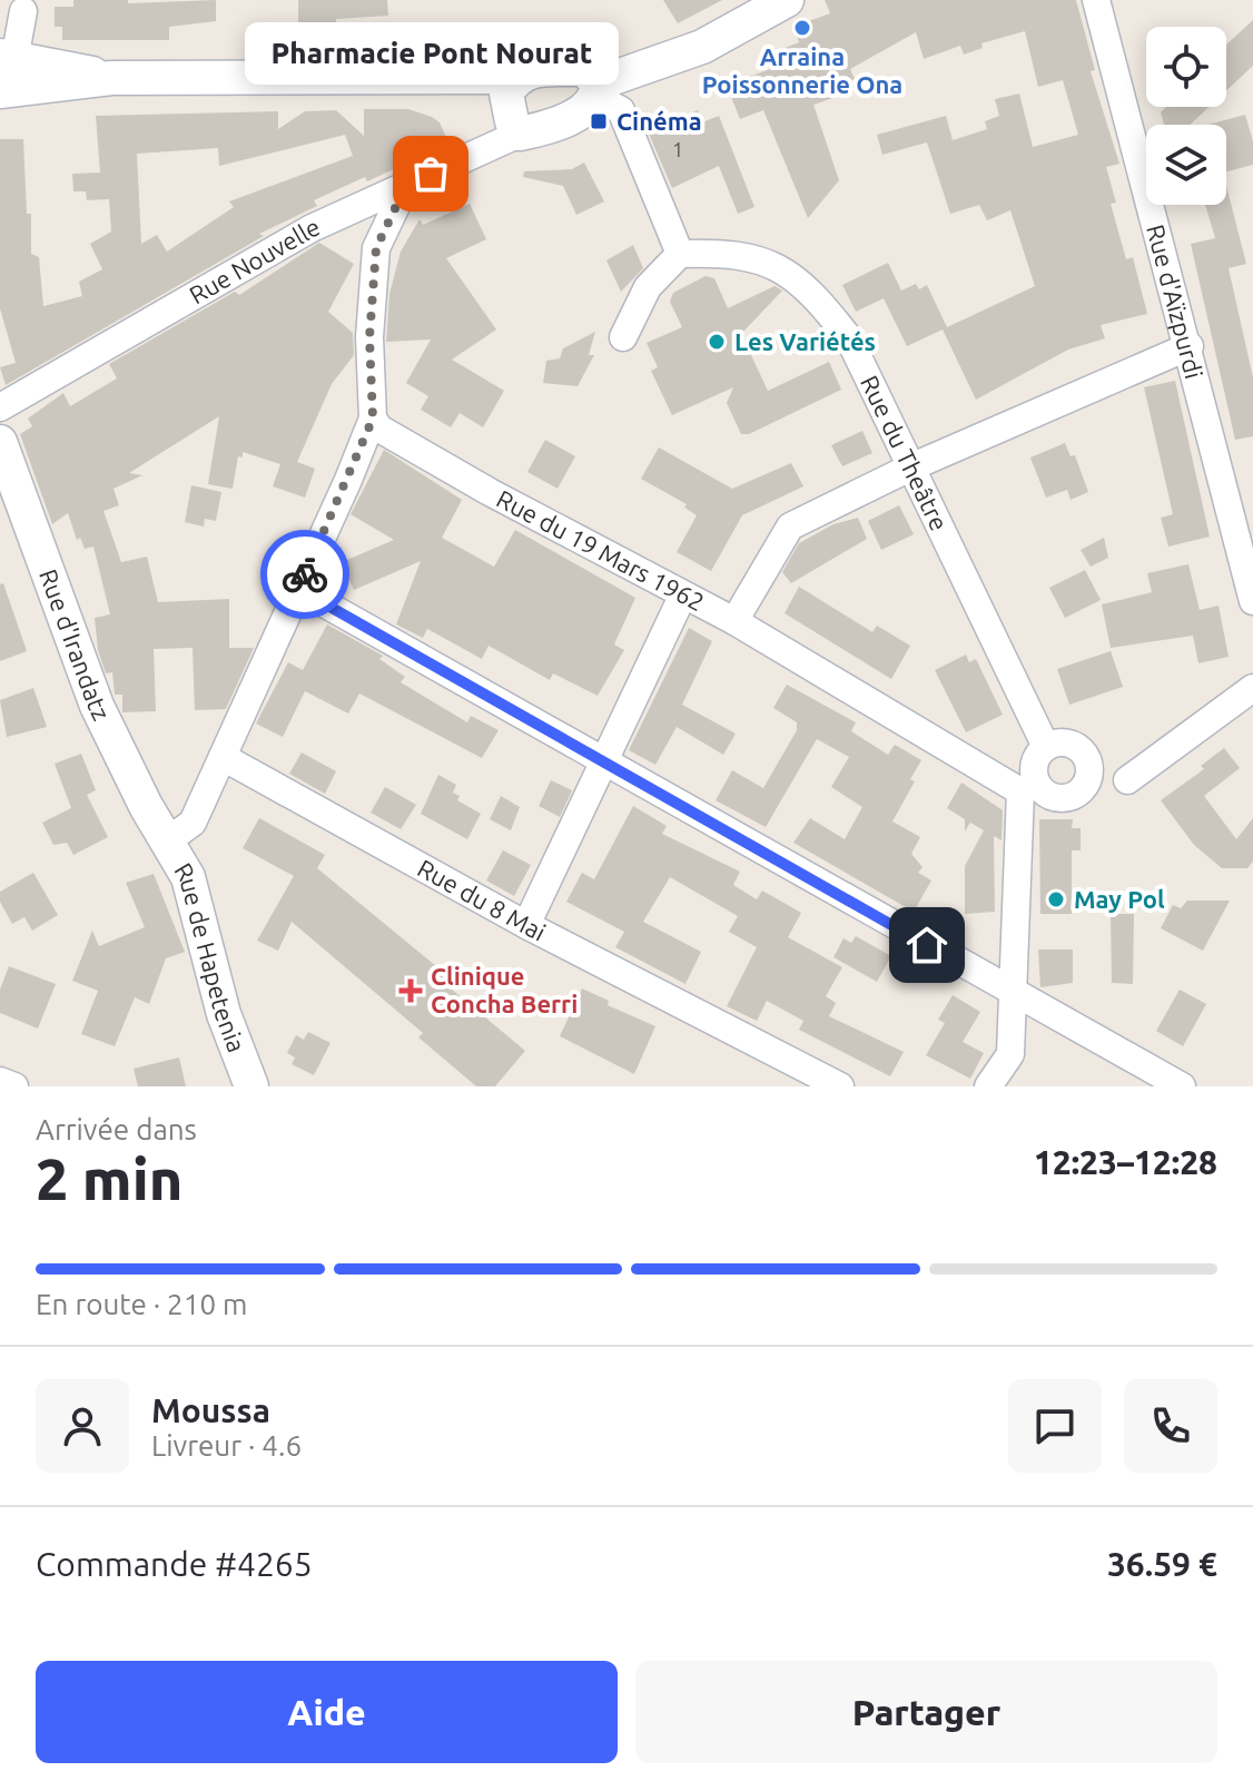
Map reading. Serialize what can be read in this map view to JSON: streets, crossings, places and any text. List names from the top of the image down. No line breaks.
{"streets":{"street":["Rue Nouvelle","Rue d'Aïzpurdi","Rue du Theâtre","Rue du 19 Mars 1962","Rue d'Irandatz","Rue du 8 Mai","Rue de Hapetenia"]},"crossings":[["Rue du Theâtre","Rue du 19 Mars 1962"],["Rue d'Irandatz","Rue de Hapetenia"]],"places":{"other":["Arraina Poissonnerie Ona","Pharmacie Pont Nourat","Les Variétés","May Pol"],"transit":["Cinéma"],"health":["Clinique Concha Berri"]},"house_numbers":["1"],"page":{"bubble":"Pharmacie Pont Nourat","heading":["2 min","Arrivée dans","12:23–12:28"],"panel":["Moussa","Livreur · 4.6","Commande #4265","36.59 €"],"bar":"En route · 210 m","buttons":["Aide","Partager"]}}
